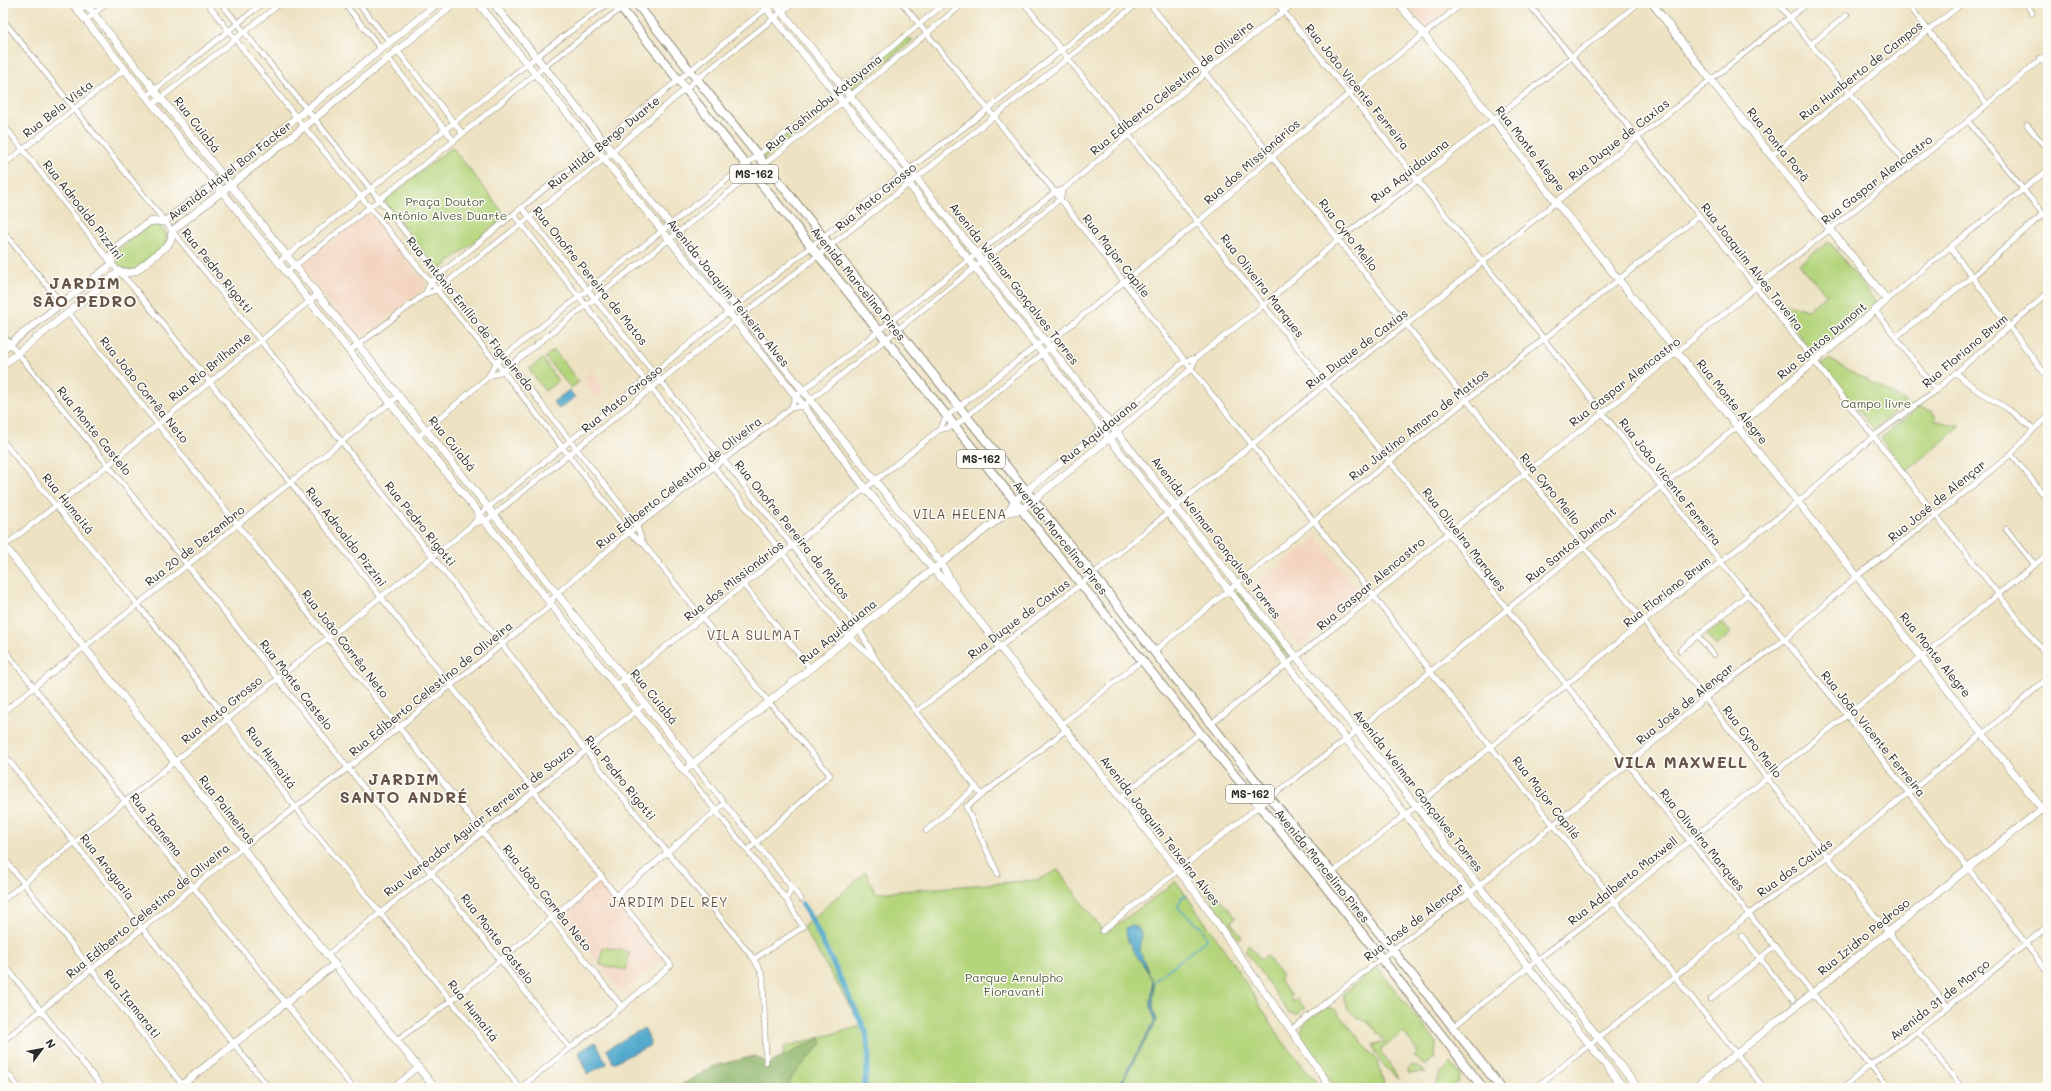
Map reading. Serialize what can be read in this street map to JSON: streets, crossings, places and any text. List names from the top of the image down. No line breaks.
{"streets":{"main road":["Rua Cuiabá","Rua Ponta Porã","Rua Monte Alegre","Avenida Hayel Bon Facker","Rua Aquidauana","MS-162","Avenida Marcelino Pires","Avenida Weimar Gonçalves Torres","Avenida Joaquim Teixeira Alves","Rua Santos Dumont","Rua Palmeiras","Rua Izidro Pedroso"],"street":["Rua Humberto de Campos","Rua João Vicente Ferreira","Rua Ediberto Celestino de Oliveira","Rua Toshinobu Katayama","Rua Bela Vista","Rua Duque de Caxias","Rua Hilda Bergo Duarte","Rua dos Missionários","Rua Gaspar Alencastro","Rua Mato Grosso","Rua Adroaldo Pizzini","Rua Cyro Mello","Rua Major Capile","Rua Joaquim Alves Taveira","Rua Pedro Rigotti","Rua Onofre Pereira de Matos","Rua Oliveira Marques","Rua Antônio Emílio de Figueiredo","Rua Floriano Brum","Rua Rio Brilhante","Rua João Corrêa Neto","Rua Justino Amaro de Mattos","Rua Monte Castelo","Rua José de Alençar","Rua Humaitá","Rua 20 de Dezembro","Rua Major Capilé","Rua Vereador Aguiar Ferreira de Souza","Rua Ipanema","Rua Araguaia","Rua dos Caiuás","Rua Adalberto Maxwell","Avenida 31 de Março","Rua Itamarati"]},"crossings":[["Rua Humberto de Campos","Rua Ponta Porã"],["Rua João Vicente Ferreira","Rua Ediberto Celestino de Oliveira"],["Rua João Vicente Ferreira","Rua Duque de Caxias"],["Rua João Vicente Ferreira","Rua dos Missionários"],["Rua João Vicente Ferreira","Rua Aquidauana"],["Rua João Vicente Ferreira","Rua Gaspar Alencastro"],["Rua João Vicente Ferreira","Rua Santos Dumont"],["Rua João Vicente Ferreira","Rua Floriano Brum"],["Rua João Vicente Ferreira","Rua Justino Amaro de Mattos"],["Rua João Vicente Ferreira","Rua José de Alençar"],["Rua João Vicente Ferreira","Rua dos Caiuás"],["Rua João Vicente Ferreira","Rua Adalberto Maxwell"],["Rua João Vicente Ferreira","Rua Izidro Pedroso"],["Rua João Vicente Ferreira","Avenida 31 de Março"],["Rua Ediberto Celestino de Oliveira","Rua Cuiabá"],["Rua Ediberto Celestino de Oliveira","Rua Adroaldo Pizzini"],["Rua Ediberto Celestino de Oliveira","Rua Cyro Mello"],["Rua Ediberto Celestino de Oliveira","Rua Major Capile"],["Rua Ediberto Celestino de Oliveira","Rua Pedro Rigotti"],["Rua Ediberto Celestino de Oliveira","Rua Onofre Pereira de Matos"],["Rua Ediberto Celestino de Oliveira","Avenida Marcelino Pires"],["Rua Ediberto Celestino de Oliveira","Avenida Weimar Gonçalves Torres"],["Rua Ediberto Celestino de Oliveira","Rua Oliveira Marques"],["Rua Ediberto Celestino de Oliveira","Avenida Joaquim Teixeira Alves"],["Rua Ediberto Celestino de Oliveira","Rua Antônio Emílio de Figueiredo"],["Rua Ediberto Celestino de Oliveira","Rua João Corrêa Neto"],["Rua Ediberto Celestino de Oliveira","Rua Monte Castelo"],["Rua Ediberto Celestino de Oliveira","Rua Humaitá"],["Rua Ediberto Celestino de Oliveira","Rua Palmeiras"],["Rua Ediberto Celestino de Oliveira","Rua Ipanema"],["Rua Ediberto Celestino de Oliveira","Rua Araguaia"],["Rua Ediberto Celestino de Oliveira","Rua Itamarati"],["Rua Toshinobu Katayama","Rua Cuiabá"],["Rua Toshinobu Katayama","Rua Major Capile"],["Rua Toshinobu Katayama","Rua Onofre Pereira de Matos"],["Rua Toshinobu Katayama","Avenida Marcelino Pires"],["Rua Toshinobu Katayama","Avenida Weimar Gonçalves Torres"],["Rua Toshinobu Katayama","Avenida Joaquim Teixeira Alves"],["Rua Toshinobu Katayama","Rua Antônio Emílio de Figueiredo"],["Rua Bela Vista","Rua Cuiabá"],["Rua Bela Vista","Rua Adroaldo Pizzini"],["Rua Bela Vista","Rua Pedro Rigotti"],["Rua Cuiabá","Rua Hilda Bergo Duarte"],["Rua Cuiabá","Rua dos Missionários"],["Rua Cuiabá","Avenida Hayel Bon Facker"],["Rua Cuiabá","Rua Aquidauana"],["Rua Cuiabá","Rua Mato Grosso"],["Rua Cuiabá","Rua Pedro Rigotti"],["Rua Cuiabá","Rua Antônio Emílio de Figueiredo"],["Rua Cuiabá","Rua Rio Brilhante"],["Rua Cuiabá","Rua 20 de Dezembro"],["Rua Cuiabá","Rua Vereador Aguiar Ferreira de Souza"],["Rua Duque de Caxias","Rua Ponta Porã"],["Rua Duque de Caxias","Rua Monte Alegre"],["Rua Duque de Caxias","Rua Cyro Mello"],["Rua Duque de Caxias","Rua Major Capile"],["Rua Duque de Caxias","Rua Joaquim Alves Taveira"],["Rua Duque de Caxias","Rua Onofre Pereira de Matos"],["Rua Duque de Caxias","Avenida Marcelino Pires"],["Rua Duque de Caxias","Avenida Weimar Gonçalves Torres"],["Rua Duque de Caxias","Rua Oliveira Marques"],["Rua Duque de Caxias","Avenida Joaquim Teixeira Alves"],["Rua Hilda Bergo Duarte","Rua Onofre Pereira de Matos"],["Rua Hilda Bergo Duarte","Avenida Marcelino Pires"],["Rua Hilda Bergo Duarte","Avenida Weimar Gonçalves Torres"],["Rua Hilda Bergo Duarte","Avenida Joaquim Teixeira Alves"],["Rua Hilda Bergo Duarte","Rua Antônio Emílio de Figueiredo"],["Rua Ponta Porã","Rua Gaspar Alencastro"],["Rua Ponta Porã","Rua Santos Dumont"],["Rua Monte Alegre","Rua dos Missionários"],["Rua Monte Alegre","Rua Aquidauana"],["Rua Monte Alegre","Rua Gaspar Alencastro"],["Rua Monte Alegre","Rua Santos Dumont"],["Rua Monte Alegre","Rua Floriano Brum"],["Rua Monte Alegre","Rua Justino Amaro de Mattos"],["Rua Monte Alegre","Rua José de Alençar"],["Rua Monte Alegre","Rua dos Caiuás"],["Rua Monte Alegre","Rua Adalberto Maxwell"],["Rua Monte Alegre","Rua Izidro Pedroso"],["Rua dos Missionários","Rua Cyro Mello"],["Rua dos Missionários","Rua Major Capile"],["Rua dos Missionários","Rua Onofre Pereira de Matos"],["Rua dos Missionários","Avenida Marcelino Pires"],["Rua dos Missionários","Avenida Weimar Gonçalves Torres"],["Rua dos Missionários","Rua Oliveira Marques"],["Rua dos Missionários","Avenida Joaquim Teixeira Alves"],["Rua dos Missionários","Rua Antônio Emílio de Figueiredo"],["Avenida Hayel Bon Facker","Rua Adroaldo Pizzini"],["Avenida Hayel Bon Facker","Rua Pedro Rigotti"],["Avenida Hayel Bon Facker","Rua Antônio Emílio de Figueiredo"],["Rua Aquidauana","Rua Cyro Mello"],["Rua Aquidauana","Rua Major Capile"],["Rua Aquidauana","Rua Joaquim Alves Taveira"],["Rua Aquidauana","Rua Onofre Pereira de Matos"],["Rua Aquidauana","Avenida Marcelino Pires"],["Rua Aquidauana","Avenida Weimar Gonçalves Torres"],["Rua Aquidauana","Rua Oliveira Marques"],["Rua Aquidauana","Avenida Joaquim Teixeira Alves"],["Rua Aquidauana","Rua Antônio Emílio de Figueiredo"],["Rua Gaspar Alencastro","Rua Cyro Mello"],["Rua Gaspar Alencastro","Rua Joaquim Alves Taveira"],["Rua Gaspar Alencastro","Avenida Marcelino Pires"],["Rua Gaspar Alencastro","Avenida Weimar Gonçalves Torres"],["Rua Gaspar Alencastro","Rua Oliveira Marques"],["Rua Gaspar Alencastro","Rua Major Capilé"],["Rua Mato Grosso","Rua Adroaldo Pizzini"],["Rua Mato Grosso","Rua Major Capile"],["Rua Mato Grosso","Rua Pedro Rigotti"],["Rua Mato Grosso","Rua Onofre Pereira de Matos"],["Rua Mato Grosso","Avenida Marcelino Pires"],["Rua Mato Grosso","Avenida Weimar Gonçalves Torres"],["Rua Mato Grosso","Rua Oliveira Marques"],["Rua Mato Grosso","Avenida Joaquim Teixeira Alves"],["Rua Mato Grosso","Rua Antônio Emílio de Figueiredo"],["Rua Mato Grosso","Rua João Corrêa Neto"],["Rua Mato Grosso","Rua Monte Castelo"],["Rua Mato Grosso","Rua Humaitá"],["Rua Mato Grosso","Rua Palmeiras"],["Rua Mato Grosso","Rua Ipanema"],["Rua Mato Grosso","Rua Araguaia"],["Rua Mato Grosso","Rua Itamarati"],["Rua Adroaldo Pizzini","Rua Rio Brilhante"],["Rua Adroaldo Pizzini","Rua João Corrêa Neto"],["Rua Adroaldo Pizzini","Rua 20 de Dezembro"],["Rua Adroaldo Pizzini","Rua Vereador Aguiar Ferreira de Souza"],["Rua Cyro Mello","Rua Santos Dumont"],["Rua Cyro Mello","Rua Floriano Brum"],["Rua Cyro Mello","Rua Justino Amaro de Mattos"],["Rua Cyro Mello","Rua José de Alençar"],["Rua Cyro Mello","Rua dos Caiuás"],["Rua Cyro Mello","Rua Adalberto Maxwell"],["Rua Cyro Mello","Rua Izidro Pedroso"],["Rua Cyro Mello","Avenida 31 de Março"],["Rua Major Capile","Rua Justino Amaro de Mattos"],["Rua Major Capile","Rua Major Capilé"],["Rua Joaquim Alves Taveira","Rua Santos Dumont"],["Rua Joaquim Alves Taveira","Rua Floriano Brum"],["Rua Joaquim Alves Taveira","Rua Justino Amaro de Mattos"],["Rua Joaquim Alves Taveira","Rua José de Alençar"],["Rua Joaquim Alves Taveira","Rua Adalberto Maxwell"],["Rua Pedro Rigotti","Rua Rio Brilhante"],["Rua Pedro Rigotti","Rua 20 de Dezembro"],["Rua Pedro Rigotti","Rua Vereador Aguiar Ferreira de Souza"],["Avenida Marcelino Pires","Rua Santos Dumont"],["Avenida Marcelino Pires","Rua Floriano Brum"],["Avenida Marcelino Pires","Rua Justino Amaro de Mattos"],["Avenida Marcelino Pires","Rua José de Alençar"],["Avenida Marcelino Pires","Rua Adalberto Maxwell"],["Avenida Weimar Gonçalves Torres","Rua Santos Dumont"],["Avenida Weimar Gonçalves Torres","Rua Floriano Brum"],["Avenida Weimar Gonçalves Torres","Rua Justino Amaro de Mattos"],["Avenida Weimar Gonçalves Torres","Rua José de Alençar"],["Avenida Weimar Gonçalves Torres","Rua dos Caiuás"],["Avenida Weimar Gonçalves Torres","Rua Adalberto Maxwell"],["Rua Oliveira Marques","Rua Santos Dumont"],["Rua Oliveira Marques","Rua Floriano Brum"],["Rua Oliveira Marques","Rua Justino Amaro de Mattos"],["Rua Oliveira Marques","Rua José de Alençar"],["Rua Oliveira Marques","Rua dos Caiuás"],["Rua Oliveira Marques","Rua Adalberto Maxwell"],["Rua Oliveira Marques","Rua Izidro Pedroso"],["Rua Oliveira Marques","Avenida 31 de Março"],["Avenida Joaquim Teixeira Alves","Rua Santos Dumont"],["Avenida Joaquim Teixeira Alves","Rua José de Alençar"],["Rua Santos Dumont","Rua Major Capilé"],["Rua Floriano Brum","Rua Major Capilé"],["Rua Rio Brilhante","Rua João Corrêa Neto"],["Rua Rio Brilhante","Rua Monte Castelo"],["Rua Rio Brilhante","Rua Humaitá"],["Rua Rio Brilhante","Rua Palmeiras"],["Rua João Corrêa Neto","Rua 20 de Dezembro"],["Rua João Corrêa Neto","Rua Vereador Aguiar Ferreira de Souza"],["Rua Justino Amaro de Mattos","Rua Major Capilé"],["Rua Monte Castelo","Rua 20 de Dezembro"],["Rua Monte Castelo","Rua Vereador Aguiar Ferreira de Souza"],["Rua José de Alençar","Rua Major Capilé"],["Rua Humaitá","Rua 20 de Dezembro"],["Rua Humaitá","Rua Vereador Aguiar Ferreira de Souza"],["Rua 20 de Dezembro","Rua Palmeiras"],["Rua 20 de Dezembro","Rua Ipanema"],["Rua Major Capilé","Rua dos Caiuás"],["Rua Major Capilé","Rua Adalberto Maxwell"],["Rua Major Capilé","Rua Izidro Pedroso"],["Rua Palmeiras","Rua Vereador Aguiar Ferreira de Souza"]],"districts":["JARDIM SÃO PEDRO","VILA HELENA","VILA SULMAT","VILA MAXWELL","JARDIM SANTO ANDRÉ","JARDIM DEL REY"],"parks":["Praça Doutor Antônio Alves Duarte","Campo livre","Parque Arnulpho Fioravanti"],"north":"top right"}
